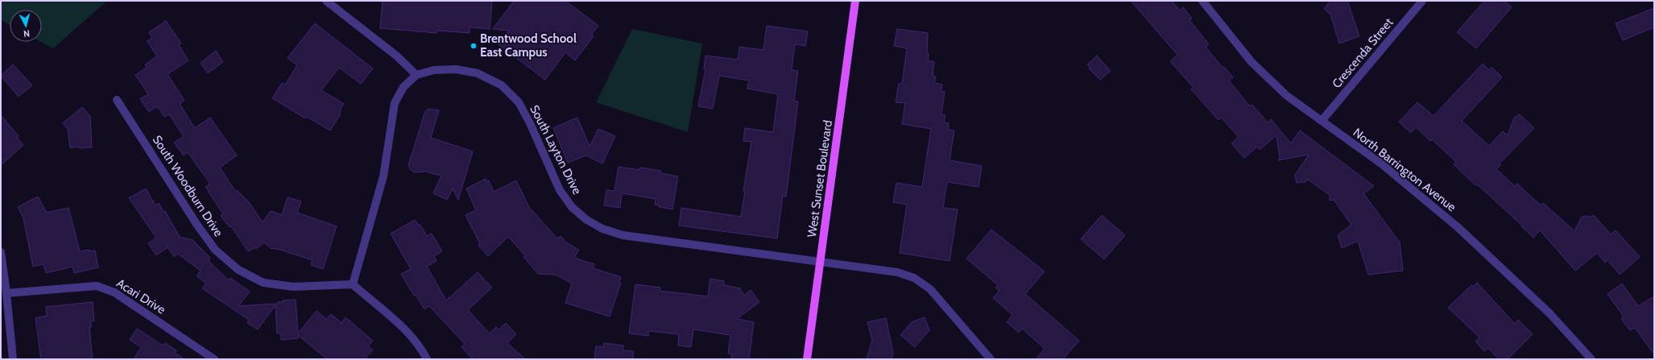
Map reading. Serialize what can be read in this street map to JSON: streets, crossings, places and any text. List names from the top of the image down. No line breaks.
{"streets":{"main road":["West Sunset Boulevard"],"street":["Crescenda Street","South Layton Drive","North Barrington Avenue","South Woodburn Drive","Acari Drive"]},"crossings":[["Crescenda Street","North Barrington Avenue"],["South Layton Drive","West Sunset Boulevard"],["South Layton Drive","South Woodburn Drive"]],"places":["Brentwood School East Campus"],"north":"bottom"}
